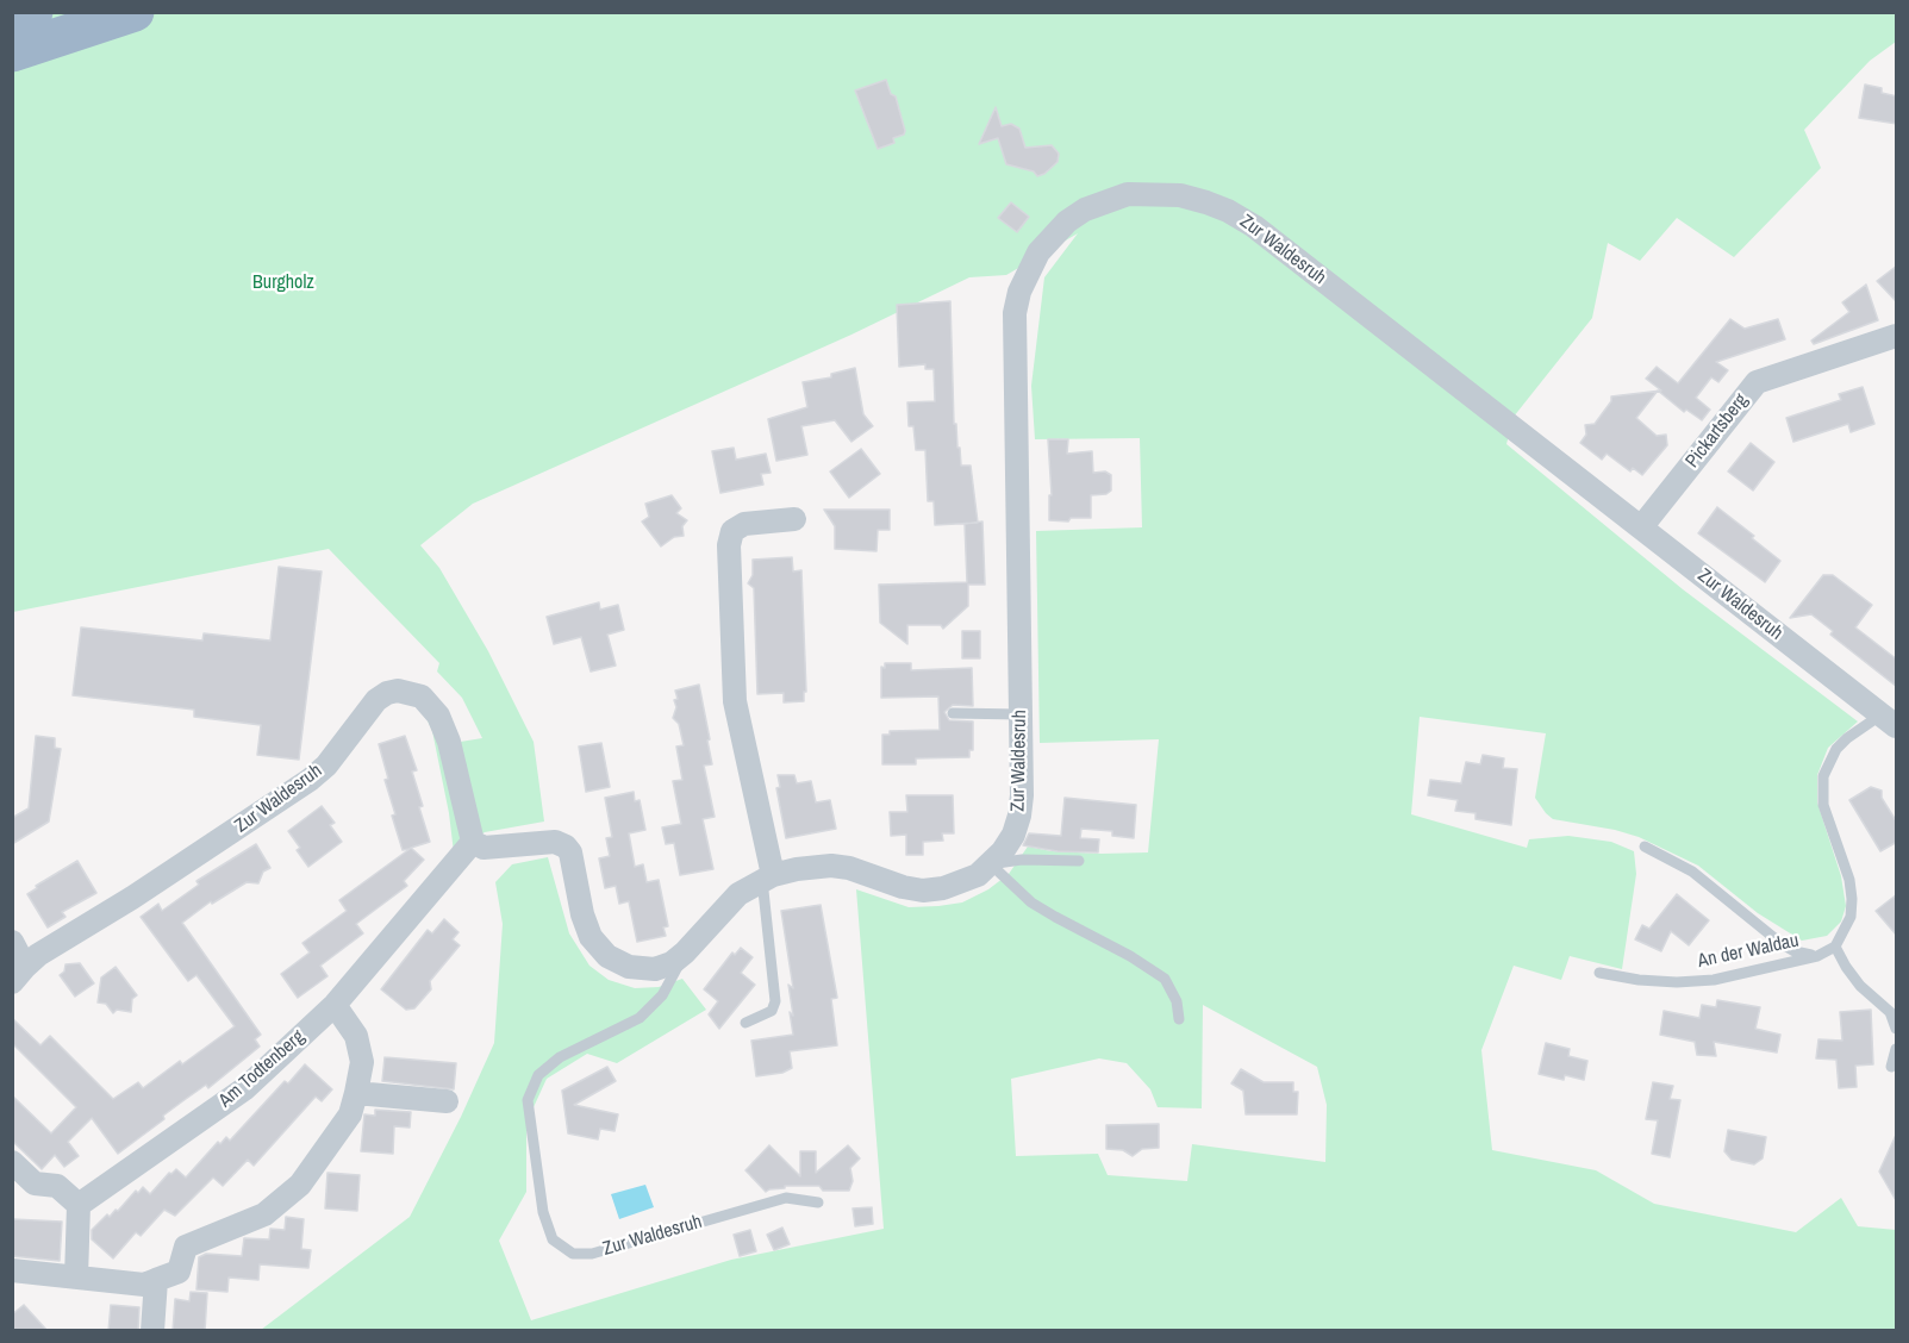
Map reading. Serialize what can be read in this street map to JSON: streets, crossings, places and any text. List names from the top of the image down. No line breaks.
{"streets":{"street":["Zur Waldesruh","Pickartsberg","Am Todtenberg"],"lane":["An der Waldau"]},"crossings":[["Zur Waldesruh","Pickartsberg"],["Zur Waldesruh","Am Todtenberg"]],"parks":["Burgholz"]}
